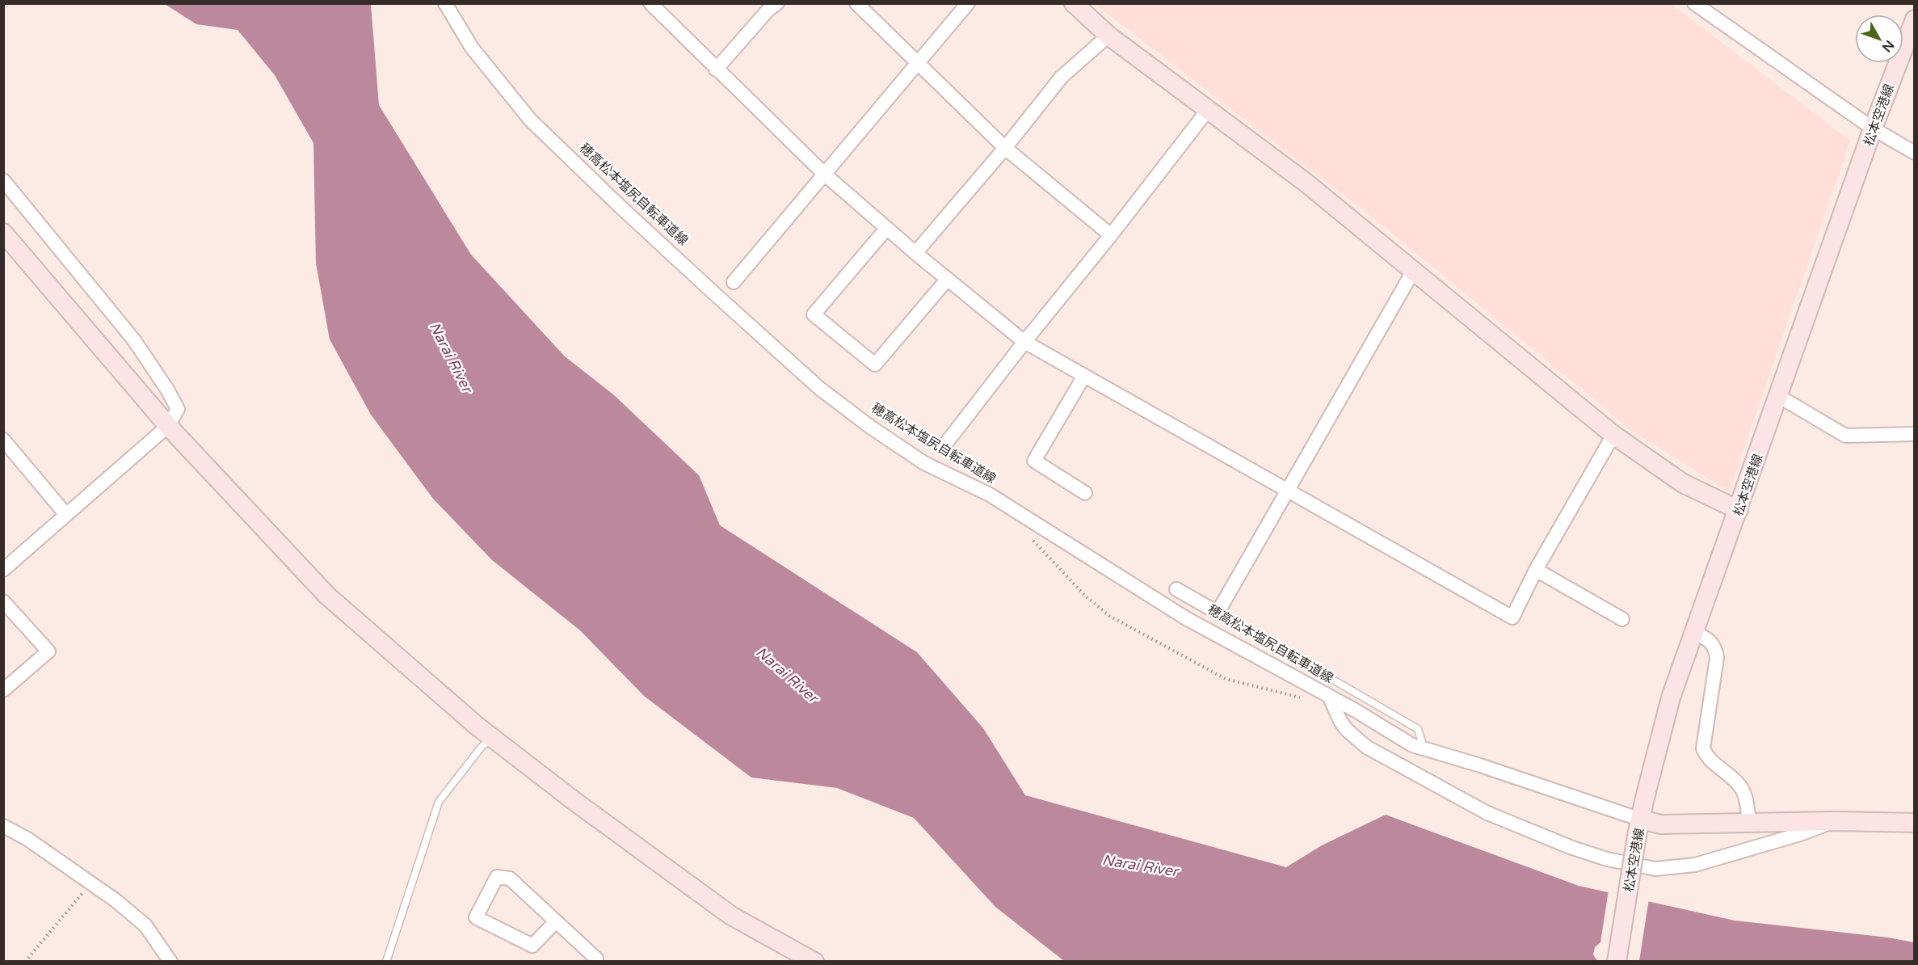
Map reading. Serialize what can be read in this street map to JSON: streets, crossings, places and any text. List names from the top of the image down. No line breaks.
{"streets":{"street":["松本空港線"]},"water":["Narai River"],"north":"bottom right"}
